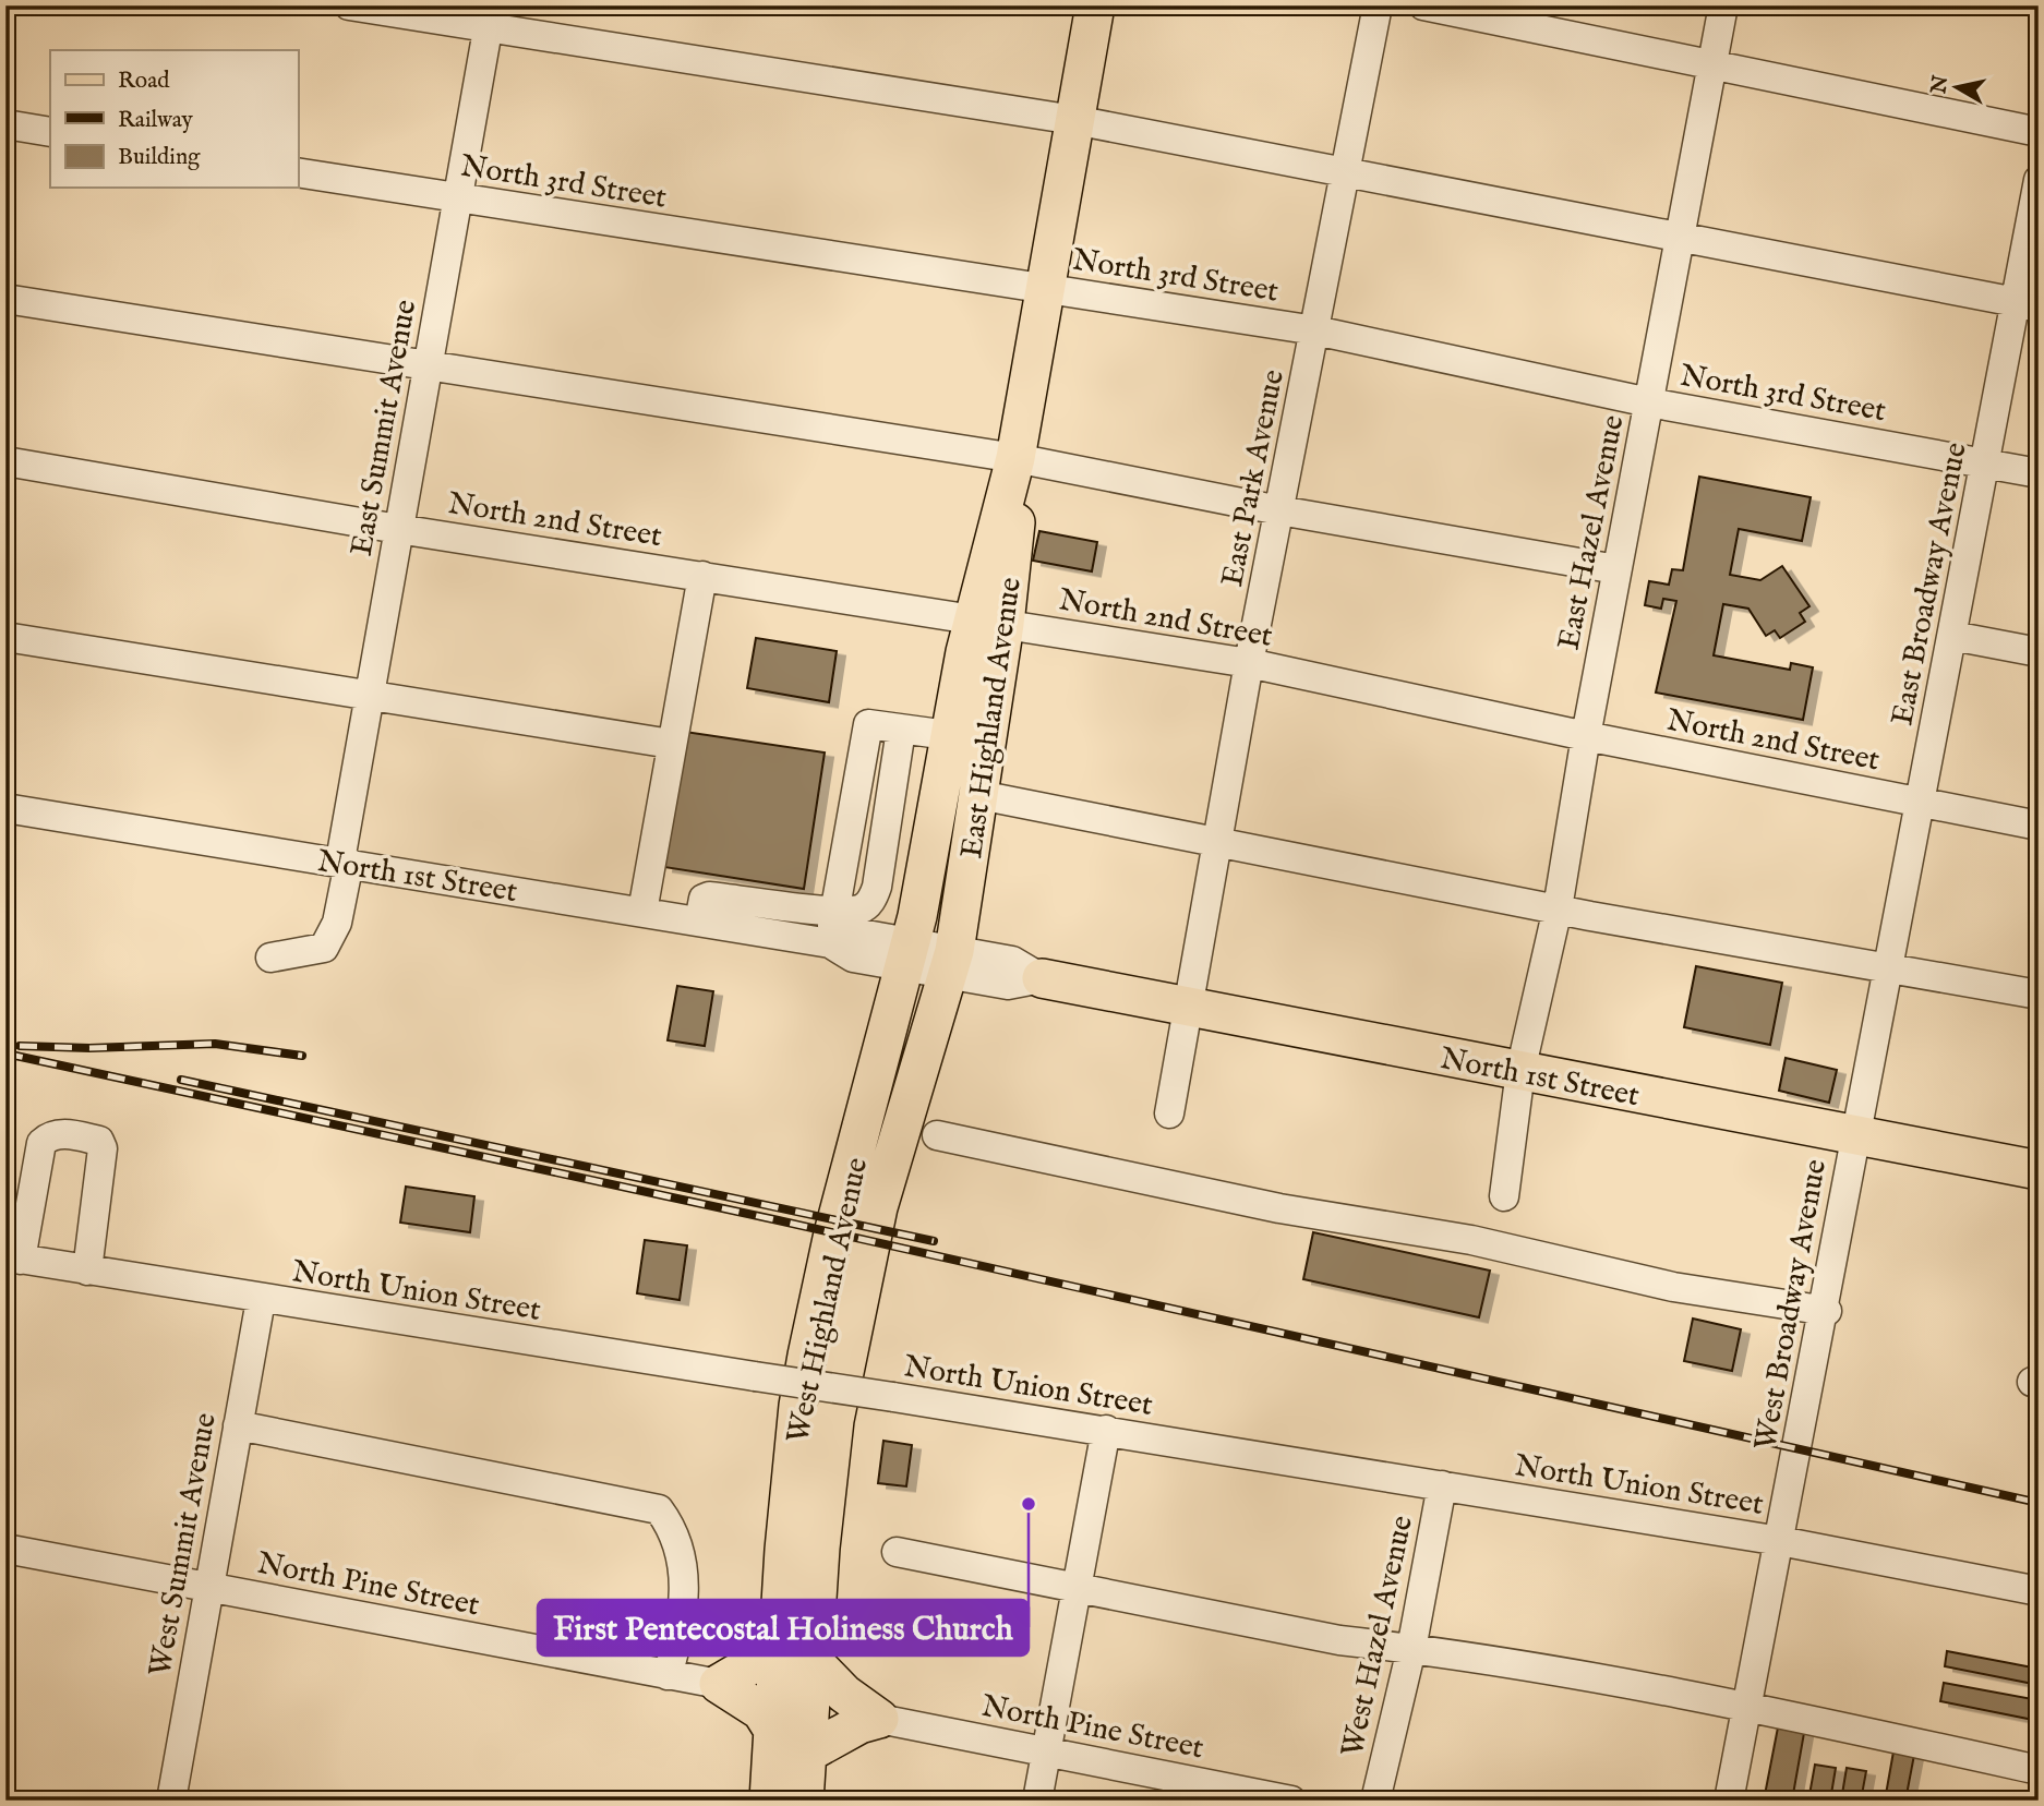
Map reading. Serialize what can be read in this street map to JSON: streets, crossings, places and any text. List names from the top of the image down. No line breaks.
{"streets":{"main road":["East Highland Avenue","North 1st Street","West Highland Avenue"],"street":["North 3rd Street","East Summit Avenue","East Park Avenue","North 2nd Street","East Hazel Avenue","East Broadway Avenue","North Union Street","West Broadway Avenue","West Summit Avenue","North Pine Street","West Hazel Avenue"]},"crossings":[["North 3rd Street","East Summit Avenue"],["North 3rd Street","East Park Avenue"],["North 3rd Street","East Hazel Avenue"],["North 3rd Street","East Broadway Avenue"],["North 3rd Street","East Highland Avenue"],["East Summit Avenue","North 2nd Street"],["East Summit Avenue","North 1st Street"],["East Park Avenue","North 2nd Street"],["East Park Avenue","North 1st Street"],["North 2nd Street","East Hazel Avenue"],["North 2nd Street","East Broadway Avenue"],["North 2nd Street","East Highland Avenue"],["East Hazel Avenue","North 1st Street"],["East Broadway Avenue","North 1st Street"],["East Broadway Avenue","West Broadway Avenue"],["East Highland Avenue","North 1st Street"],["East Highland Avenue","West Highland Avenue"],["North 1st Street","West Highland Avenue"],["North 1st Street","West Broadway Avenue"],["North Union Street","West Broadway Avenue"],["North Union Street","West Summit Avenue"],["North Union Street","West Hazel Avenue"],["West Summit Avenue","North Pine Street"]],"places":["First Pentecostal Holiness Church"],"legend":["Road","Railway","Building"],"north":"left"}
